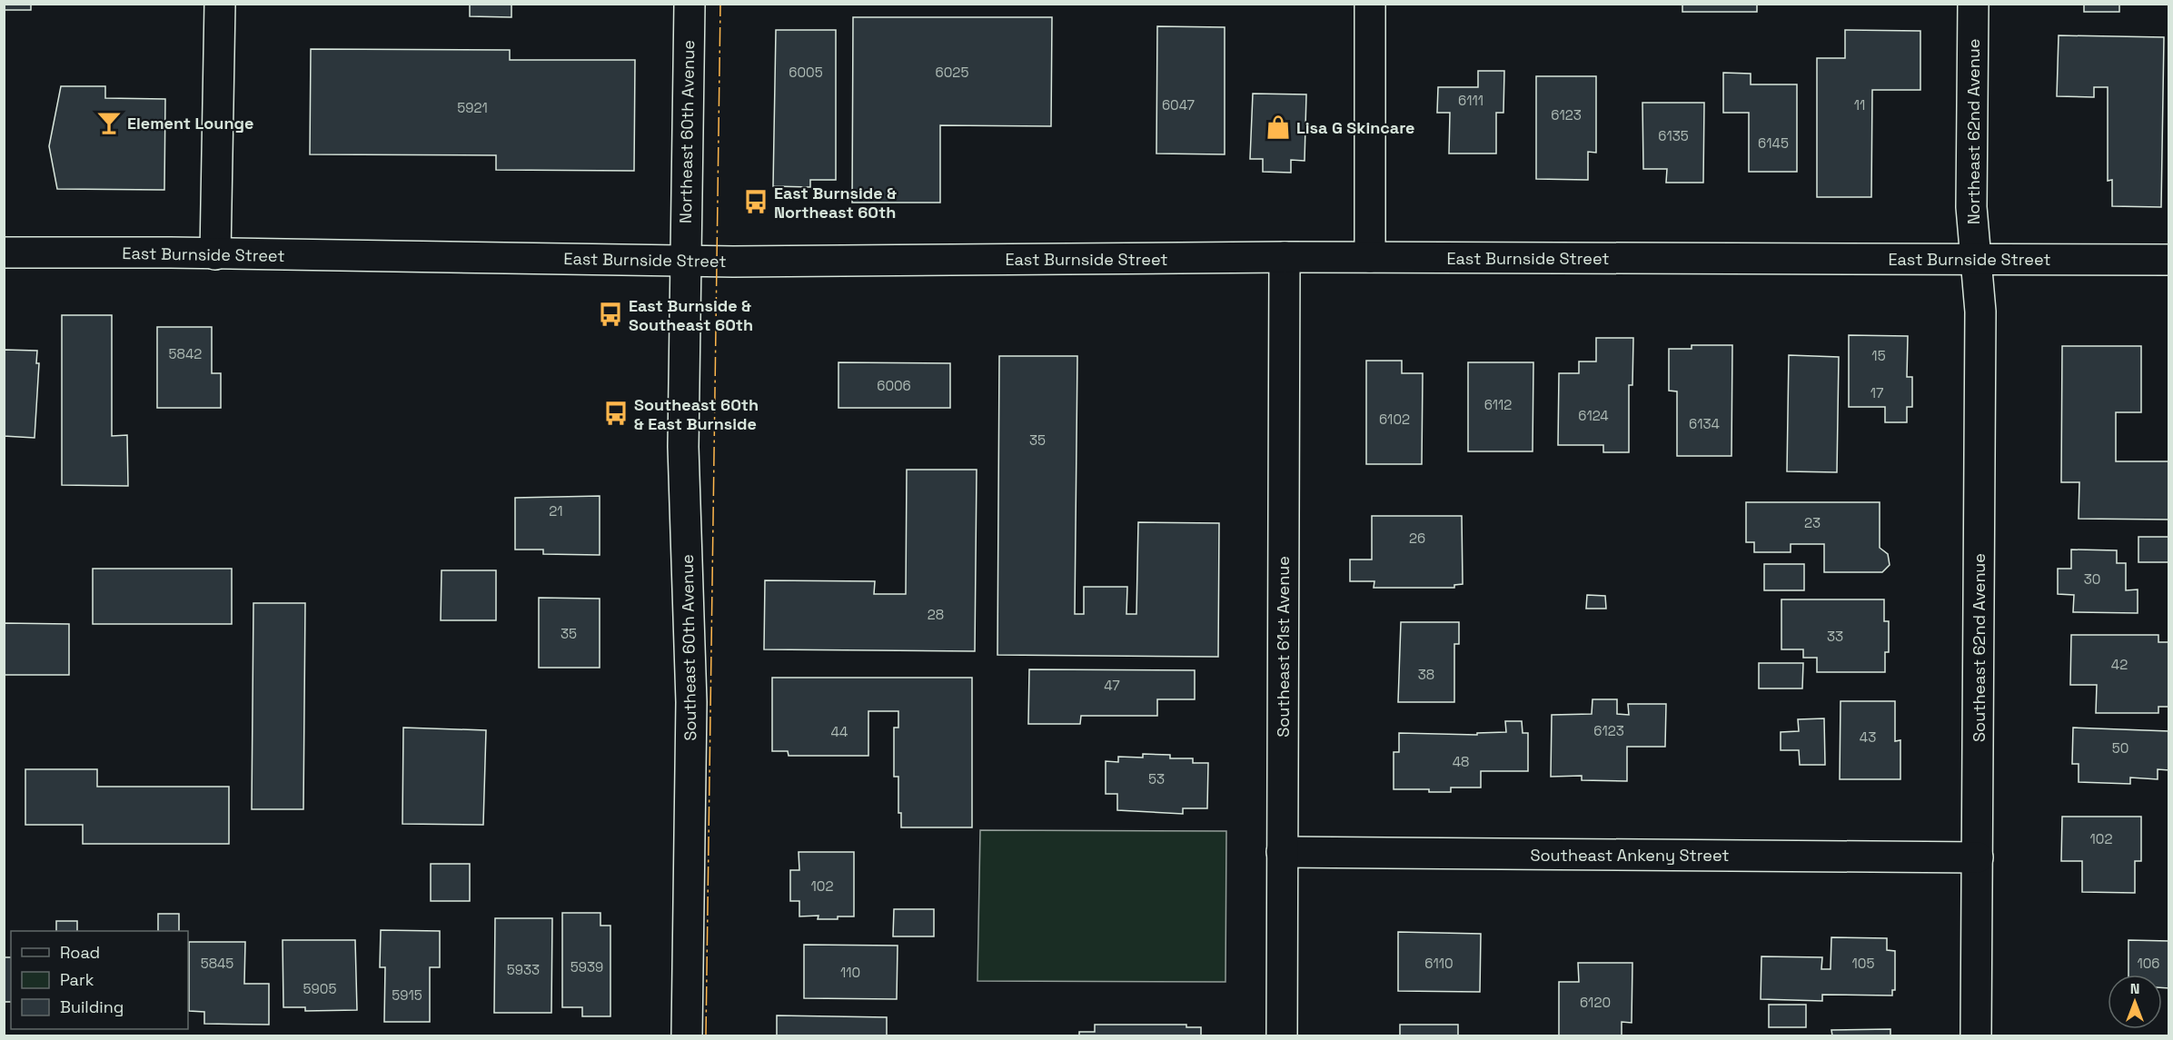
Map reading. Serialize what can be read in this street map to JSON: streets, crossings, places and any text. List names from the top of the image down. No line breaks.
{"streets":{"main road":["Northeast 60th Avenue","Northeast 62nd Avenue","East Burnside Street","Southeast 61st Avenue","Southeast 60th Avenue","Southeast 62nd Avenue","Southeast Ankeny Street"]},"crossings":[["Northeast 60th Avenue","East Burnside Street"],["Northeast 60th Avenue","Southeast 60th Avenue"],["Northeast 62nd Avenue","East Burnside Street"],["Northeast 62nd Avenue","Southeast 62nd Avenue"],["East Burnside Street","Southeast 61st Avenue"],["East Burnside Street","Southeast 60th Avenue"],["East Burnside Street","Southeast 62nd Avenue"],["Southeast 61st Avenue","Southeast Ankeny Street"],["Southeast 62nd Avenue","Southeast Ankeny Street"]],"places":{"bar":["Element Lounge"],"shop":["Lisa G Skincare"],"bus stop":["East Burnside & Northeast 60th","East Burnside & Southeast 60th","Southeast 60th & East Burnside"]},"house_numbers":["6005","6025","6111","6047","11","5921","6123","6135","6145","5842","15","6006","17","6112","6124","6102","6134","35","21","23","26","30","28","35","33","42","38","47","6123","44","43","50","48","53","102","102","5845","6110","105","106","5939","5933","110","5905","5915","6120"],"legend":["Road","Park","Building"],"north":"top"}
